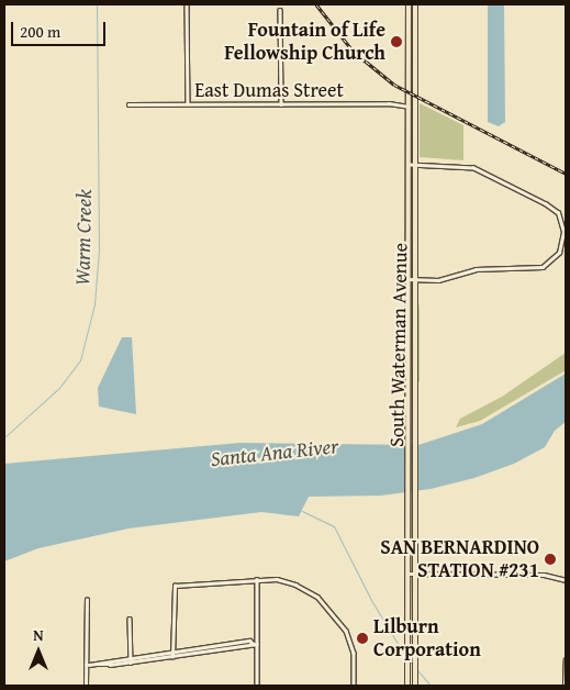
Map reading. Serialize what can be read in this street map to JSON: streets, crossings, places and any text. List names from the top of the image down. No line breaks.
{"streets":{"main road":["South Waterman Avenue"],"street":["East Dumas Street"]},"crossings":[["East Dumas Street","South Waterman Avenue"]],"water":["Warm Creek","Santa Ana River"],"places":["Fountain of Life Fellowship Church","SAN BERNARDINO STATION #231","Lilburn Corporation"],"scale_bar":"200 m","north":"top"}
